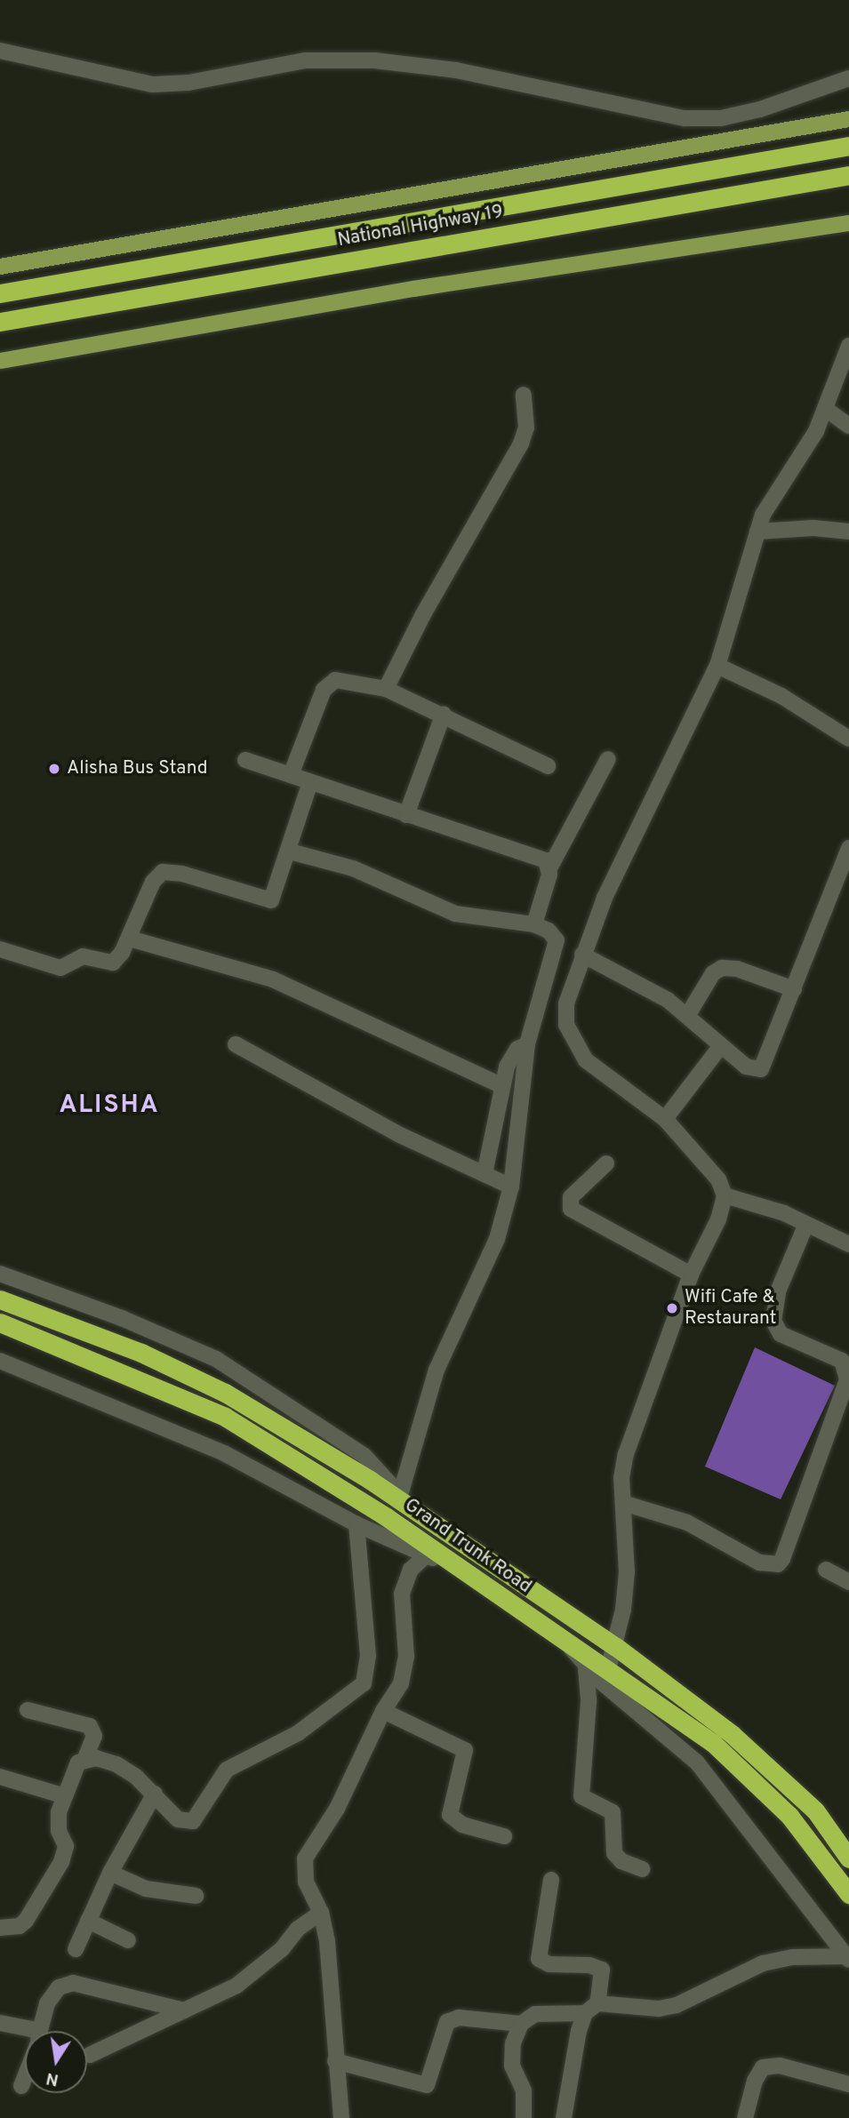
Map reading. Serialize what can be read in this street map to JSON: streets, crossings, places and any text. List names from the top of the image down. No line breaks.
{"streets":{"highway":["National Highway 19","Grand Trunk Road"]},"districts":["ALISHA"],"places":["Alisha Bus Stand","Wifi Cafe & Restaurant"],"north":"bottom"}
